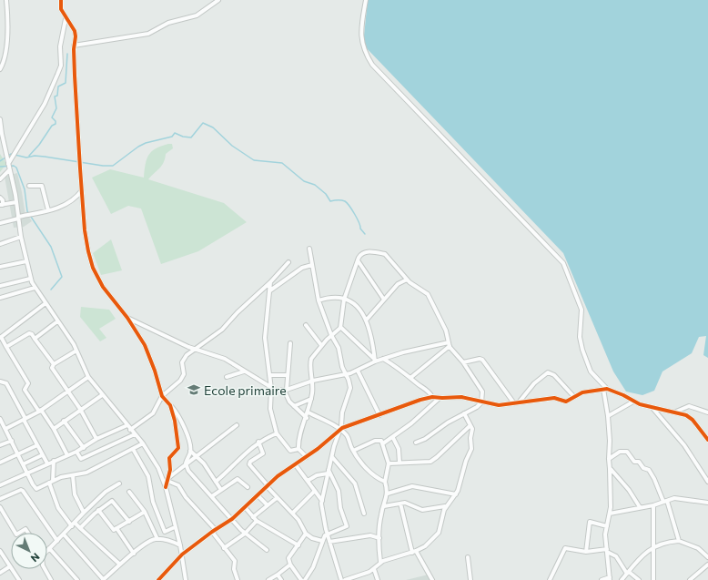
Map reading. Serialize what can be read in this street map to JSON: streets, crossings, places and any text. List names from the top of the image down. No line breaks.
{"places":{"school or university":["Ecole primaire"]},"north":"bottom right"}
